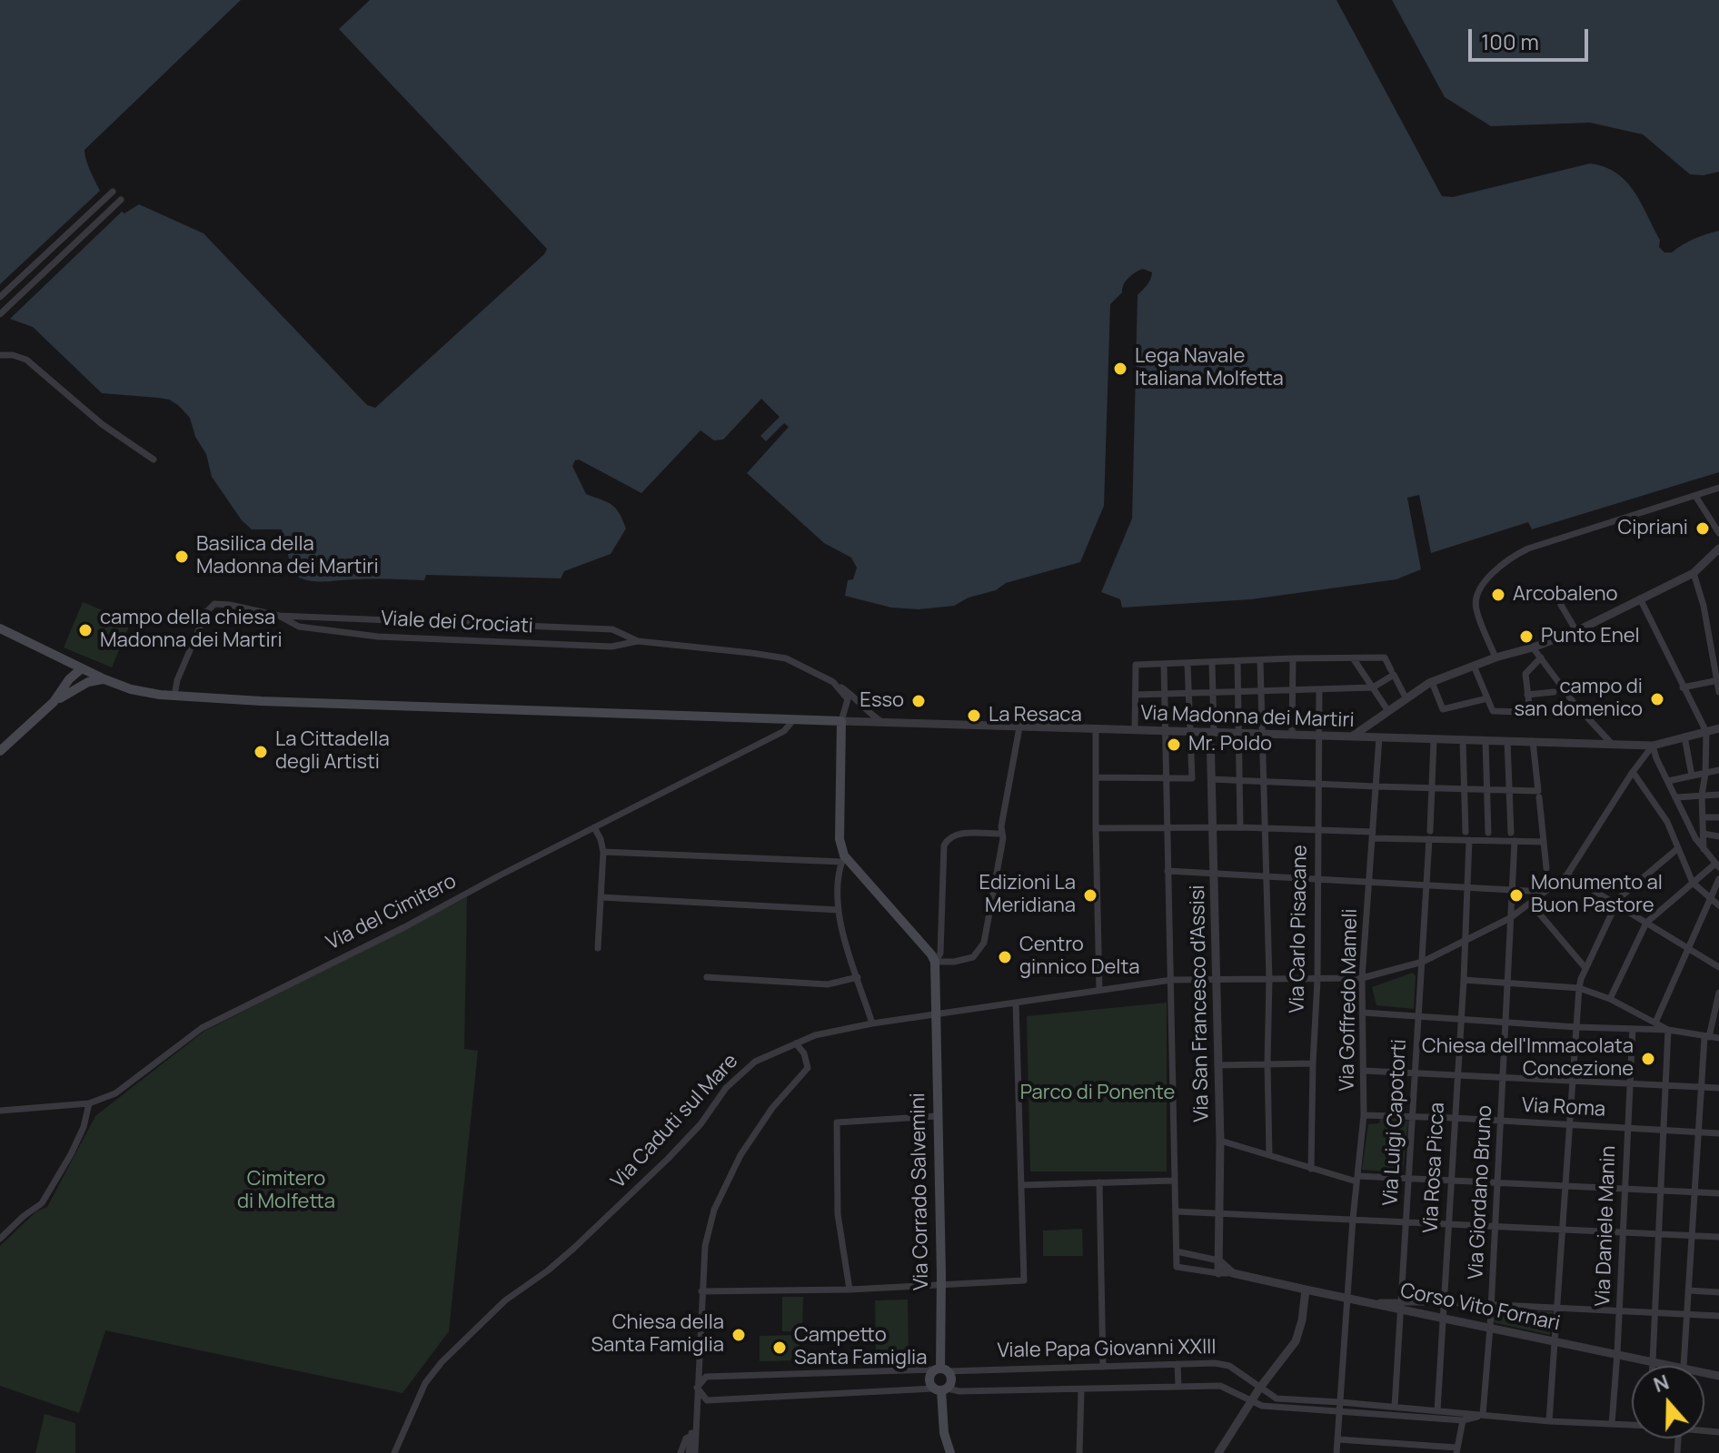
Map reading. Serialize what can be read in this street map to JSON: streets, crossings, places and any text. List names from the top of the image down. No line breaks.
{"streets":{"main road":["Via Corrado Salvemini"],"street":["Viale dei Crociati","Via Madonna dei Martiri","Via del Cimitero","Via Carlo Pisacane","Via Goffredo Mameli","Via San Francesco d'Assisi","Via Roma","Via Caduti sul Mare","Via Luigi Capotorti","Via Rosa Picca","Via Giordano Bruno","Via Daniele Manin","Corso Vito Fornari","Viale Papa Giovanni XXIII"]},"crossings":[["Viale dei Crociati","Via Madonna dei Martiri"],["Via Madonna dei Martiri","Via Carlo Pisacane"],["Via Madonna dei Martiri","Via Goffredo Mameli"],["Via Madonna dei Martiri","Via San Francesco d'Assisi"],["Via Madonna dei Martiri","Via Luigi Capotorti"],["Via Madonna dei Martiri","Via Rosa Picca"],["Via Carlo Pisacane","Via Caduti sul Mare"],["Via Goffredo Mameli","Via Roma"],["Via Goffredo Mameli","Via Caduti sul Mare"],["Via Goffredo Mameli","Corso Vito Fornari"],["Via Goffredo Mameli","Viale Papa Giovanni XXIII"],["Via San Francesco d'Assisi","Via Caduti sul Mare"],["Via San Francesco d'Assisi","Corso Vito Fornari"],["Via Roma","Via Luigi Capotorti"],["Via Roma","Via Rosa Picca"],["Via Roma","Via Giordano Bruno"],["Via Roma","Via Daniele Manin"],["Via Caduti sul Mare","Via Luigi Capotorti"],["Via Caduti sul Mare","Via Rosa Picca"],["Via Caduti sul Mare","Via Corrado Salvemini"],["Via Caduti sul Mare","Via Giordano Bruno"],["Via Luigi Capotorti","Corso Vito Fornari"],["Via Luigi Capotorti","Viale Papa Giovanni XXIII"],["Via Rosa Picca","Corso Vito Fornari"],["Via Rosa Picca","Viale Papa Giovanni XXIII"],["Via Corrado Salvemini","Viale Papa Giovanni XXIII"],["Via Giordano Bruno","Corso Vito Fornari"],["Via Giordano Bruno","Viale Papa Giovanni XXIII"],["Via Daniele Manin","Corso Vito Fornari"],["Via Daniele Manin","Viale Papa Giovanni XXIII"]],"parks":["Parco di Ponente","Cimitero di Molfetta"],"places":["Lega Navale Italiana Molfetta","Cipriani","Basilica della Madonna dei Martiri","Arcobaleno","campo della chiesa Madonna dei Martiri","Punto Enel","campo di san domenico","Esso","La Resaca","Mr. Poldo","La Cittadella degli Artisti","Edizioni La Meridiana","Monumento al Buon Pastore","Centro ginnico Delta","Chiesa dell'Immacolata Concezione","Chiesa della Santa Famiglia","Campetto Santa Famiglia"],"scale_bar":"100 m","north":"top"}
